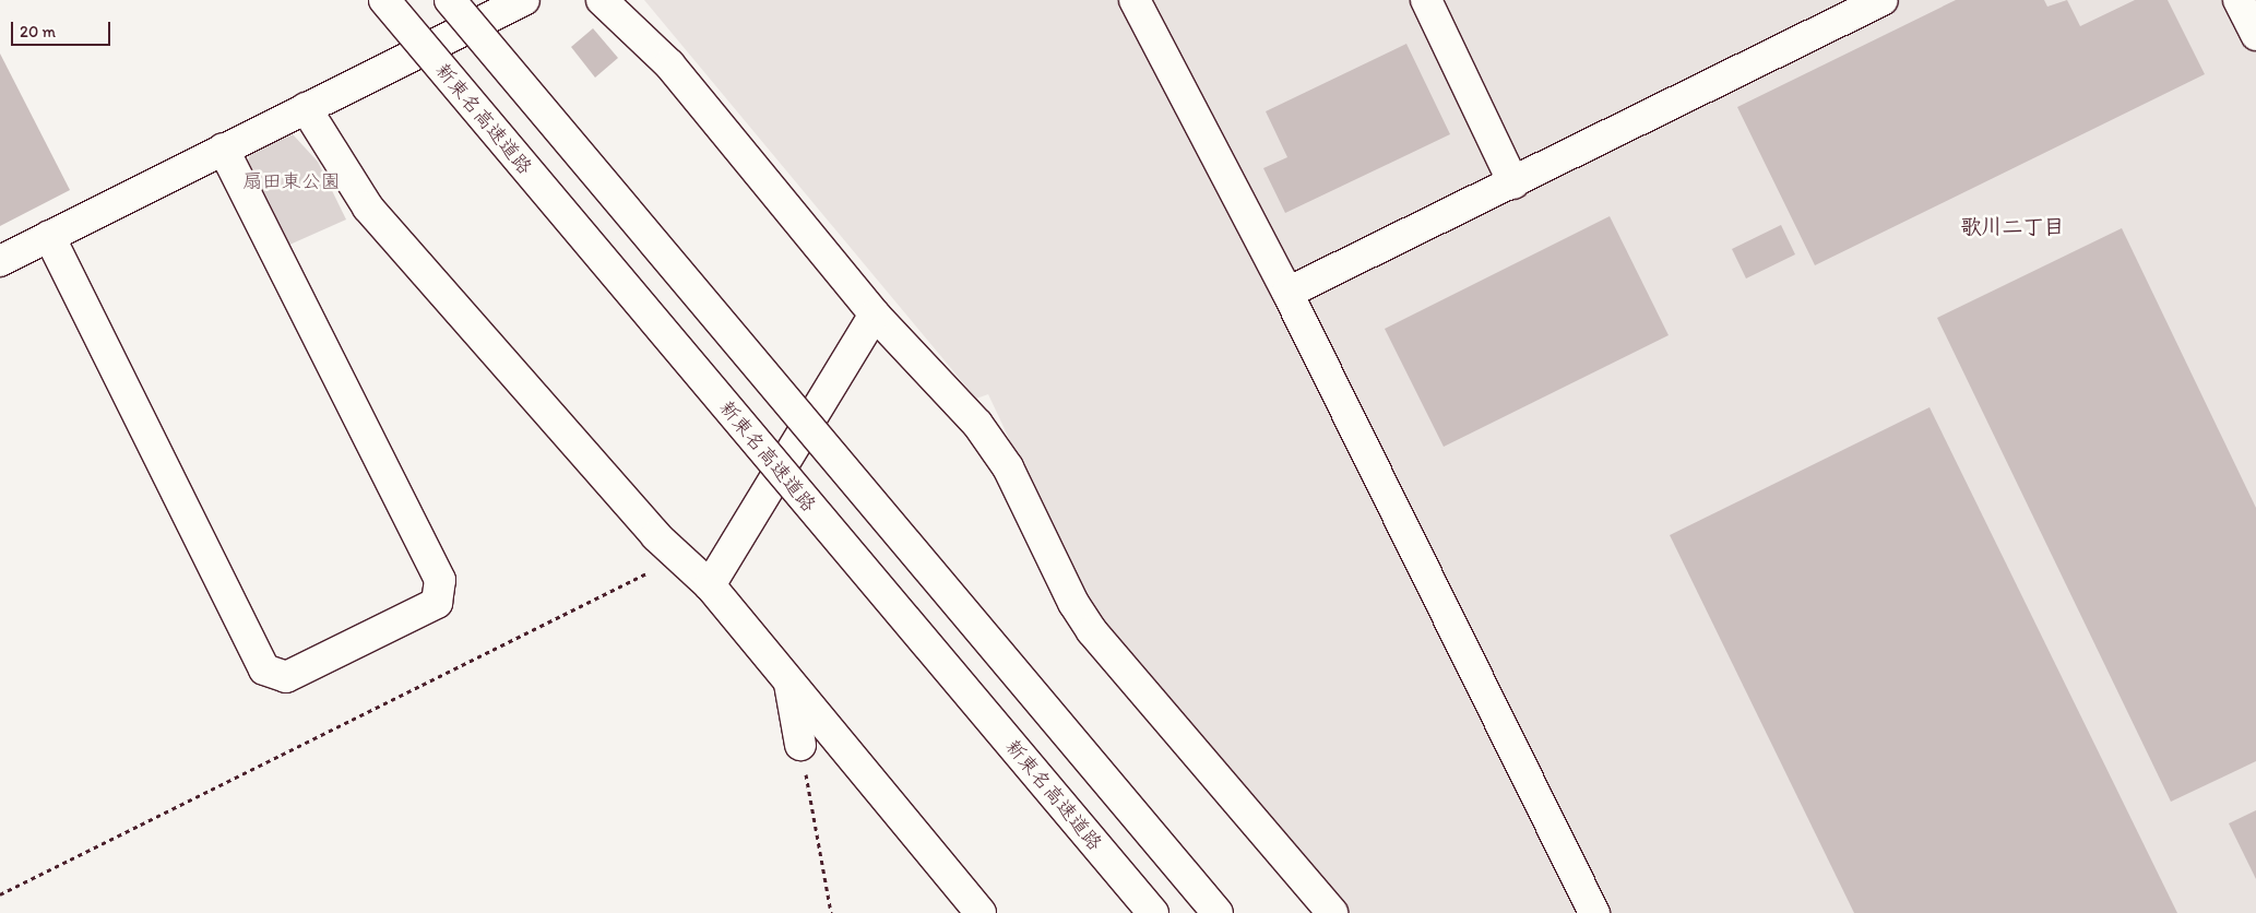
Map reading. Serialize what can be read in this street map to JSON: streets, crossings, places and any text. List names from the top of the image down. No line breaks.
{"streets":{"main road":["新東名高速道路"]},"districts":["歌川二丁目"],"parks":["扇田東公園"],"scale_bar":"20 m"}
